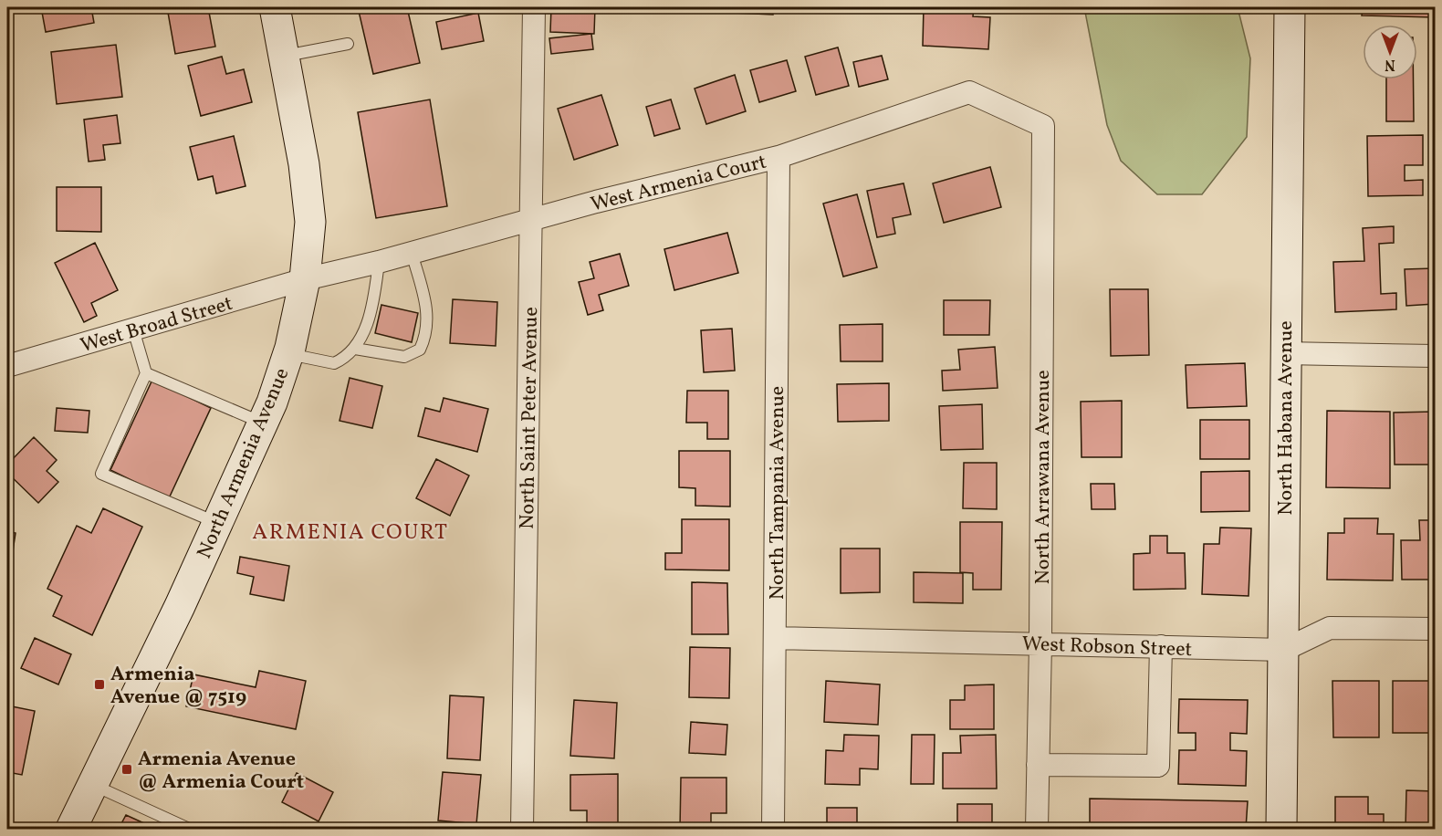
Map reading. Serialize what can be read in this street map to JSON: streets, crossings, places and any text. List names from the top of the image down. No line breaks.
{"streets":{"main road":["North Habana Avenue","North Armenia Avenue"],"street":["West Armenia Court","West Broad Street","North Saint Peter Avenue","North Arrawana Avenue","North Tampania Avenue","West Robson Street"]},"crossings":[["West Armenia Court","West Broad Street"],["West Armenia Court","North Saint Peter Avenue"],["West Armenia Court","North Armenia Avenue"],["West Armenia Court","North Arrawana Avenue"],["West Armenia Court","North Tampania Avenue"],["West Broad Street","North Armenia Avenue"],["North Habana Avenue","West Robson Street"],["North Arrawana Avenue","West Robson Street"],["North Tampania Avenue","West Robson Street"]],"districts":["ARMENIA COURT"],"places":{"transit":["Armenia Avenue @ 7519","Armenia Avenue @ Armenia Court"]},"north":"bottom"}
